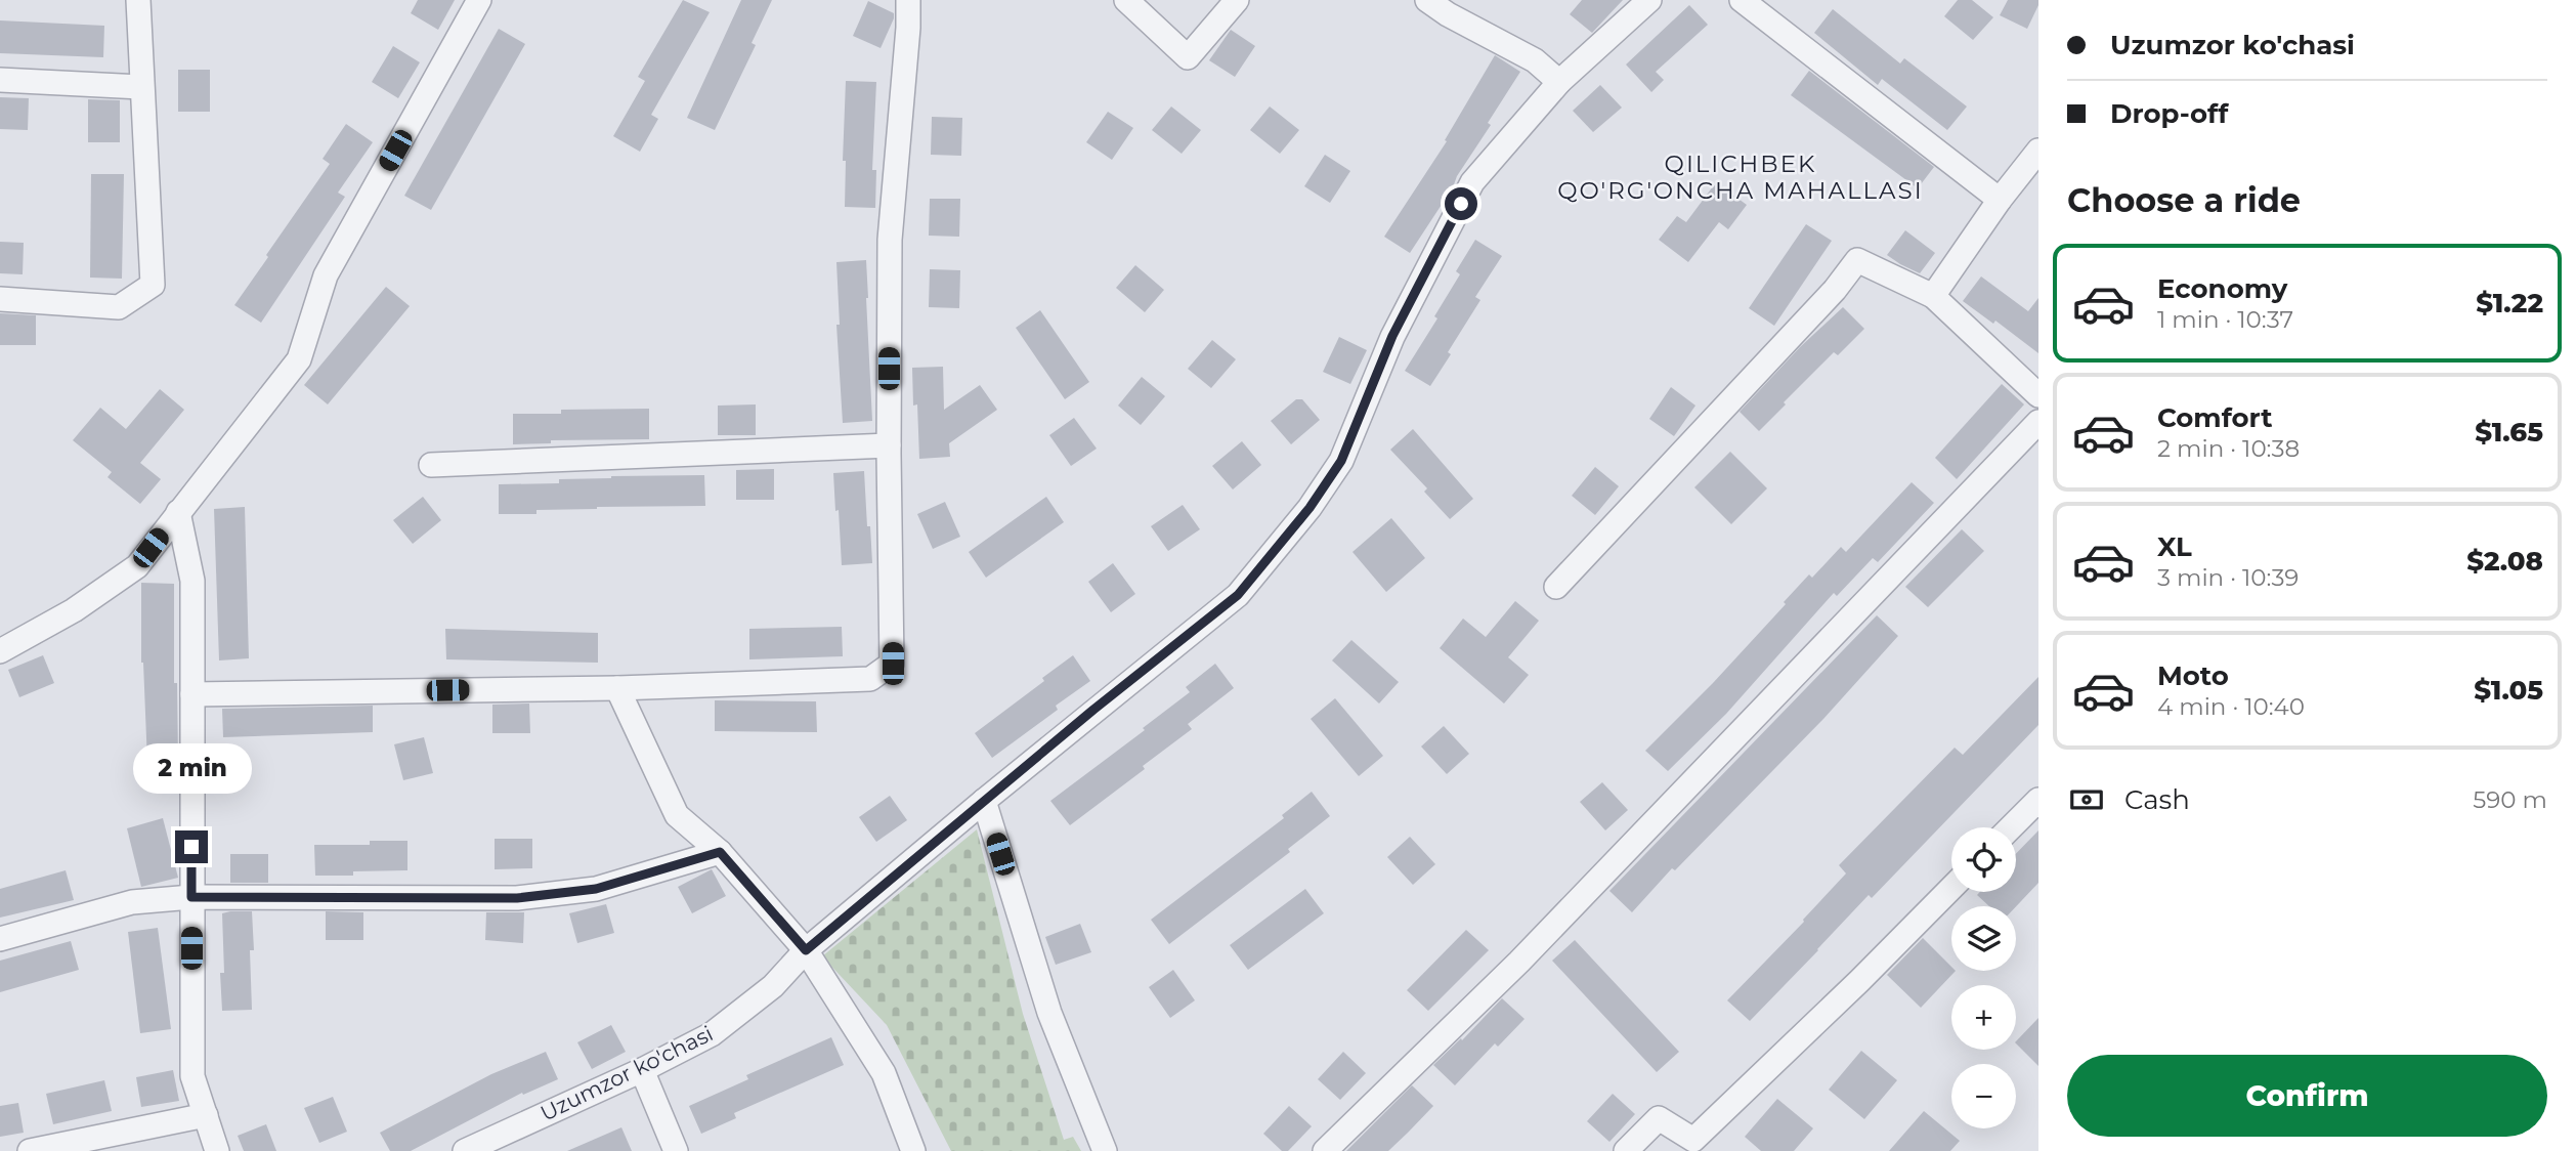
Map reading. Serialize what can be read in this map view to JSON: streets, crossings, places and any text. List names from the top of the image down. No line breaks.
{"streets":{"street":["Uzumzor ko'chasi"]},"districts":["QILICHBEK QO'RG'ONCHA MAHALLASI"],"page":{"banner":["Uzumzor ko'chasi","Drop-off"],"heading":"Choose a ride","list":[{"name":"Economy","note":"1 min · 10:37","value":"$1.22"},{"name":"Comfort","note":"2 min · 10:38","value":"$1.65"},{"name":"XL","note":"3 min · 10:39","value":"$2.08"},{"name":"Moto","note":"4 min · 10:40","value":"$1.05"}],"bubble":"2 min","pay":["Cash","590 m"],"map_buttons":["+","−"],"buttons":"Confirm"}}
